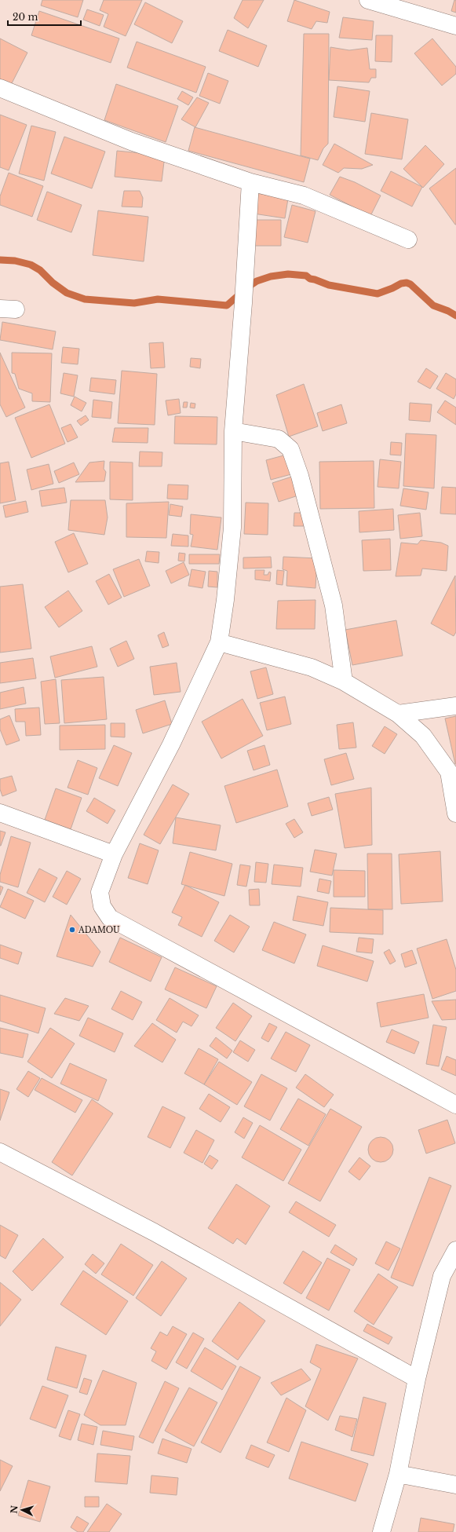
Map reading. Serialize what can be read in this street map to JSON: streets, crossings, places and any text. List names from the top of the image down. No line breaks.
{"places":["ADAMOU"],"scale_bar":"20 m","north":"left"}
